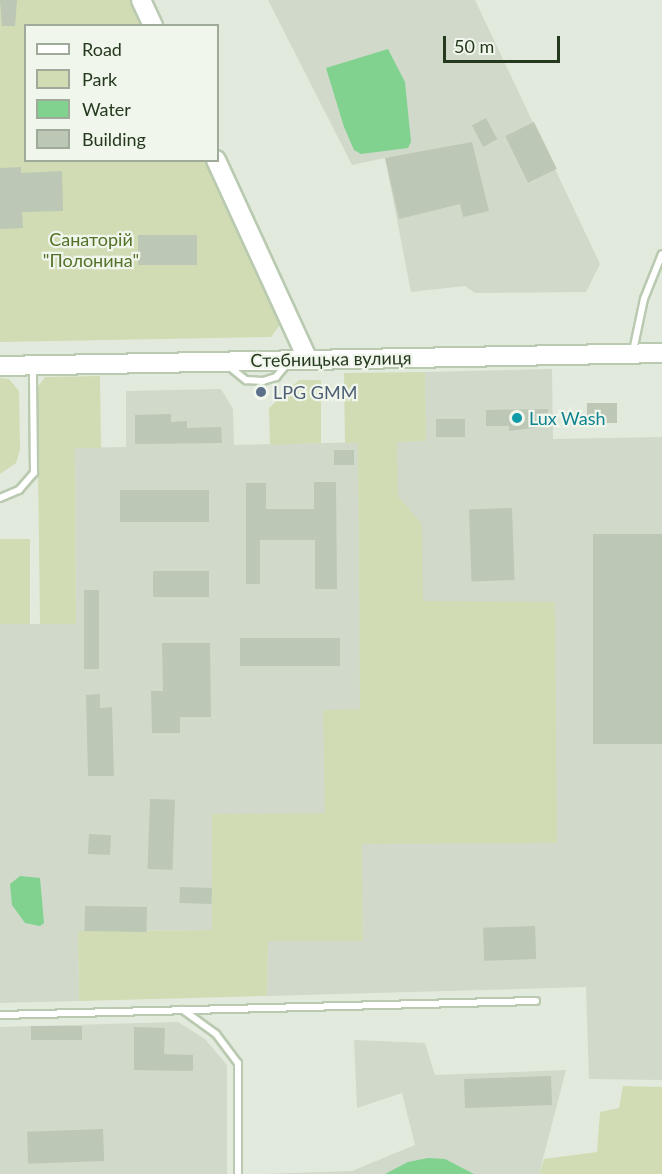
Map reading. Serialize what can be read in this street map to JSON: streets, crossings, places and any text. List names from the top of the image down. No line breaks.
{"streets":{"street":["Стебницька вулиця"]},"parks":["Санаторій \"Полонина\""],"places":["LPG GMM","Lux Wash"],"legend":["Road","Park","Water","Building"],"scale_bar":"50 m"}
